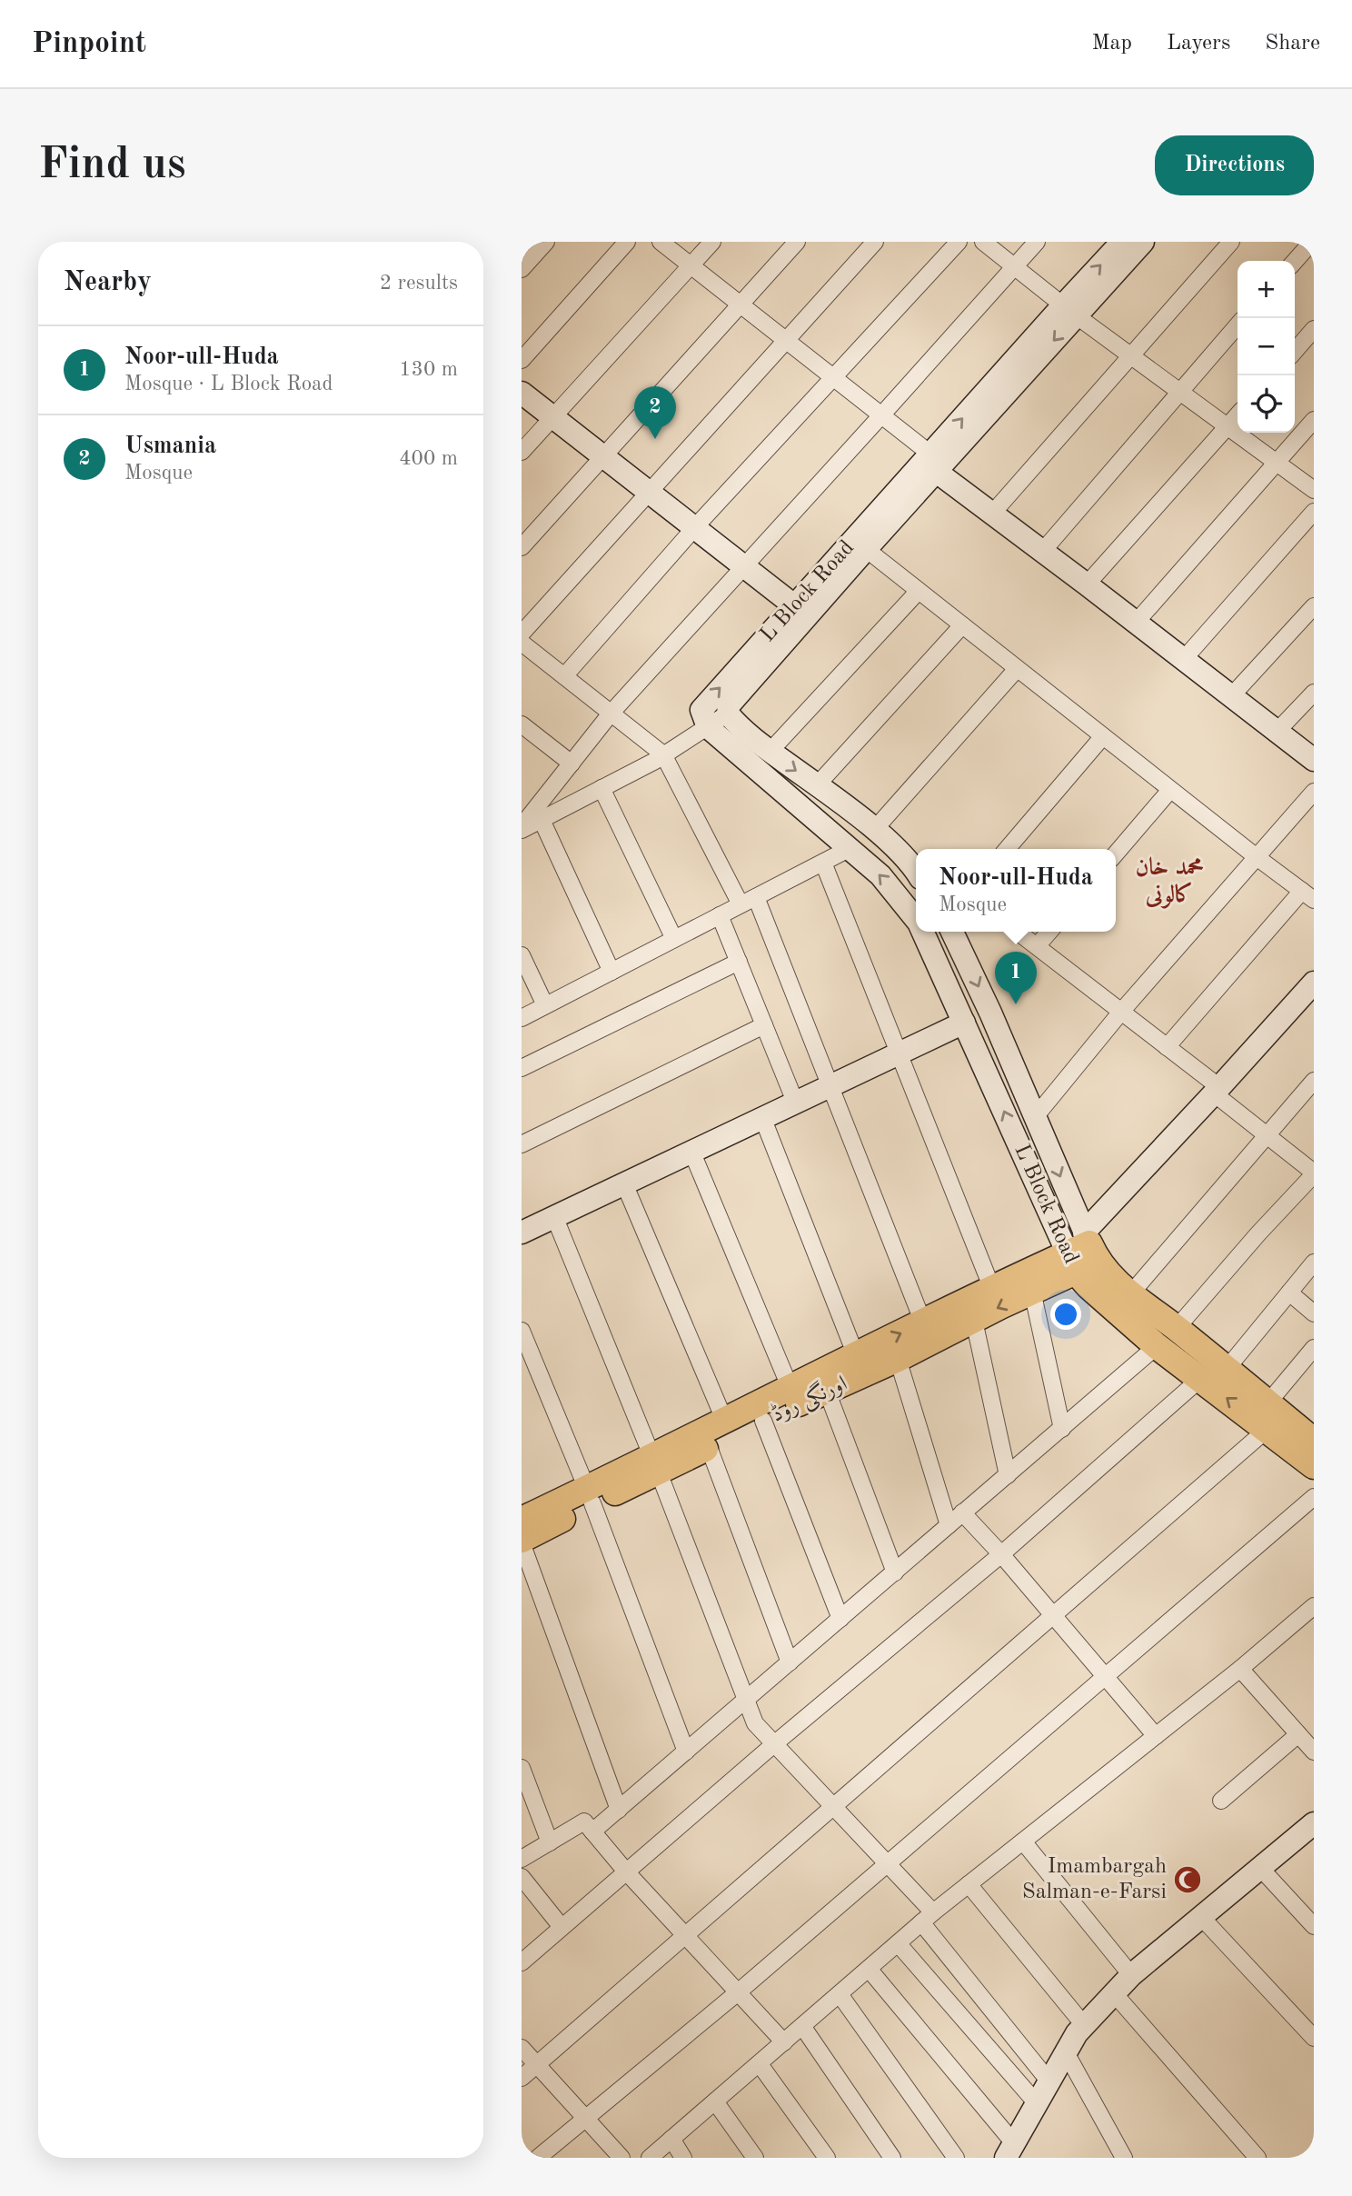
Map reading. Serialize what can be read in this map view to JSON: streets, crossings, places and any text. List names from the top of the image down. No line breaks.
{"streets":{"main road":["L Block Road","اورنگی روڈ"]},"crossings":[["L Block Road","اورنگی روڈ"]],"districts":["محمد خان کالونی"],"places":{"mosque":["Imambargah Salman-e-Farsi"]},"page":{"header":"Pinpoint","nav":["Map","Layers","Share"],"buttons":"Directions","title":"Find us","heading":["Nearby","2 results"],"map_buttons":["+","−"],"list":[{"mark":"1","name":"Noor-ull-Huda","note":"Mosque · L Block Road","value":"130 m"},{"mark":"2","name":"Usmania","note":"Mosque","value":"400 m"}],"pins":["2","1"],"popup":["Noor-ull-Huda","Mosque"]}}
